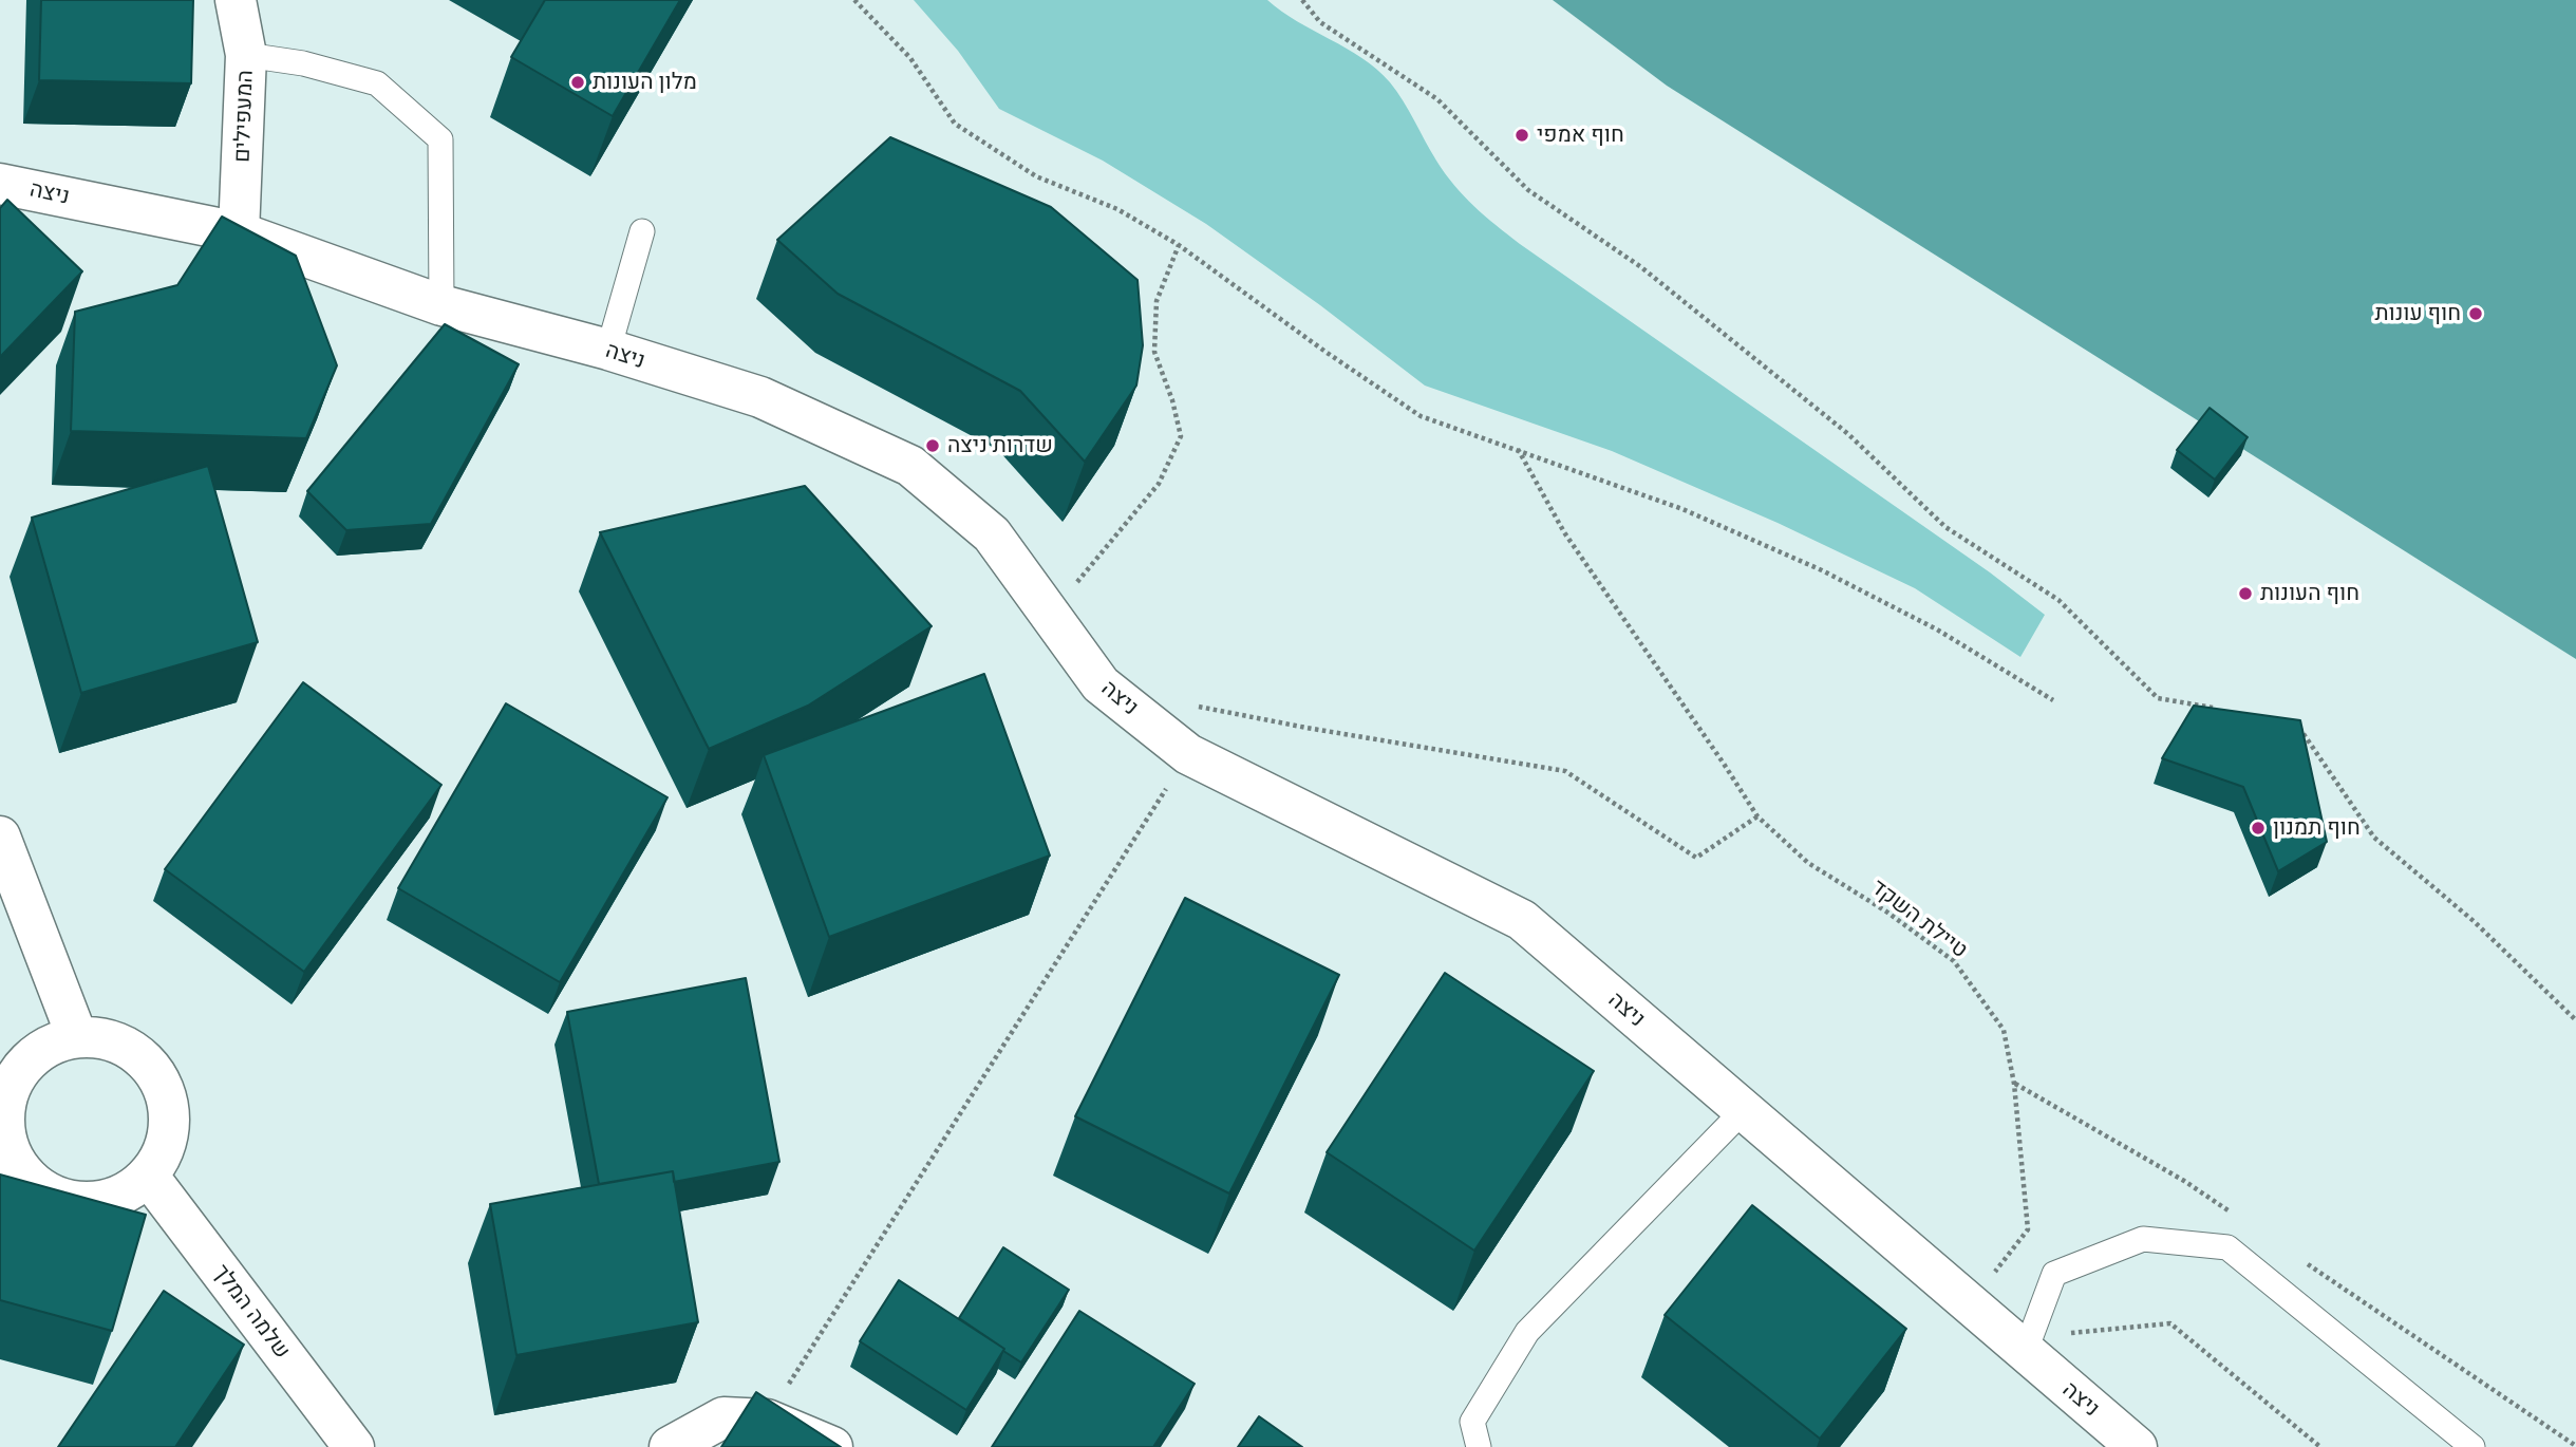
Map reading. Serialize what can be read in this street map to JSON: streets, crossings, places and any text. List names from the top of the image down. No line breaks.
{"streets":{"street":["המעפילים","ניצה","שלמה המלך"],"path":["טיילת השקד"]},"crossings":[["המעפילים","ניצה"]],"places":["מלון העונות","חוף אמפי","חוף עונות","שדרות ניצה","חוף העונות","חוף תמנון"]}
